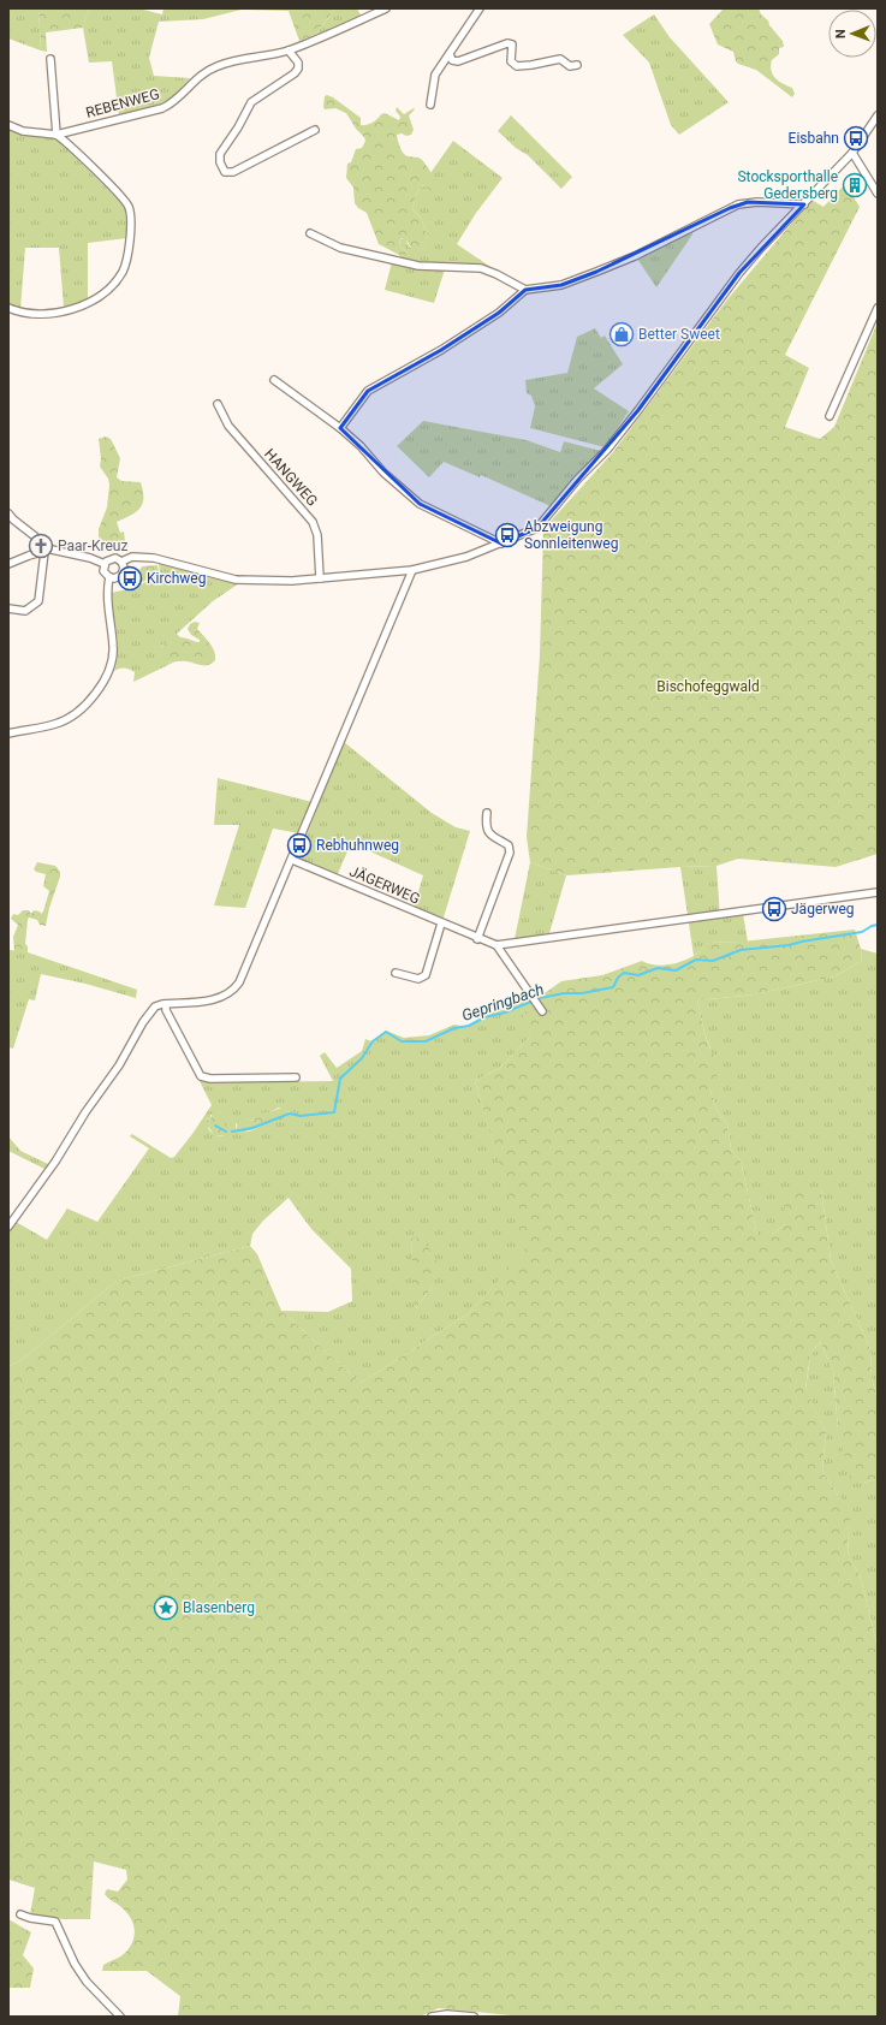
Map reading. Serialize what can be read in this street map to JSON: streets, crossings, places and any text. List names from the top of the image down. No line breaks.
{"streets":{"street":["REBENWEG","HANGWEG","JÄGERWEG"]},"water":["Gepringbach"],"parks":["Bischofeggwald"],"places":{"bus stop":["Eisbahn","Abzweigung Sonnleitenweg","Kirchweg","Rebhuhnweg","Jägerweg"],"building":["Stocksporthalle Gedersberg"],"shop":["Better Sweet"],"church":["Paar-Kreuz"],"place":["Blasenberg"]},"north":"left"}
